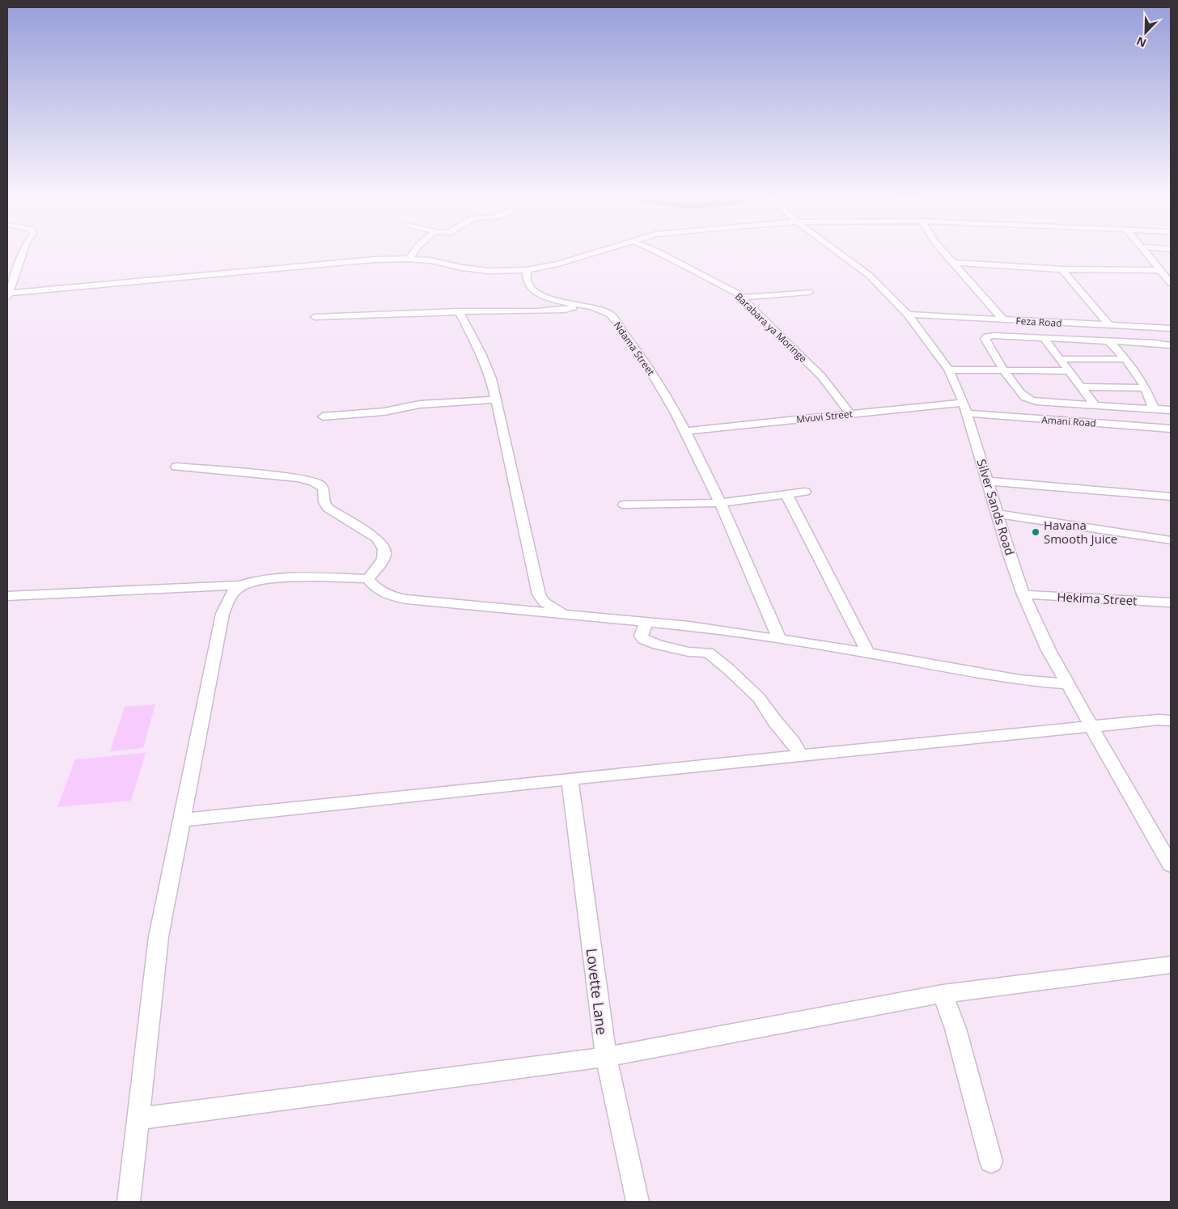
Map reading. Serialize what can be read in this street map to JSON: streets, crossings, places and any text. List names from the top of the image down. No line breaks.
{"streets":{"street":["Feza Road","Barabara ya Moringe","Ndama Street","Mvuvi Street","Amani Road","Silver Sands Road","Hekima Street","Lovette Lane"]},"crossings":[["Feza Road","Silver Sands Road"],["Barabara ya Moringe","Mvuvi Street"],["Ndama Street","Mvuvi Street"],["Mvuvi Street","Amani Road"],["Mvuvi Street","Silver Sands Road"],["Amani Road","Silver Sands Road"],["Silver Sands Road","Hekima Street"]],"places":["Havana Smooth Juice"],"north":"bottom left"}
